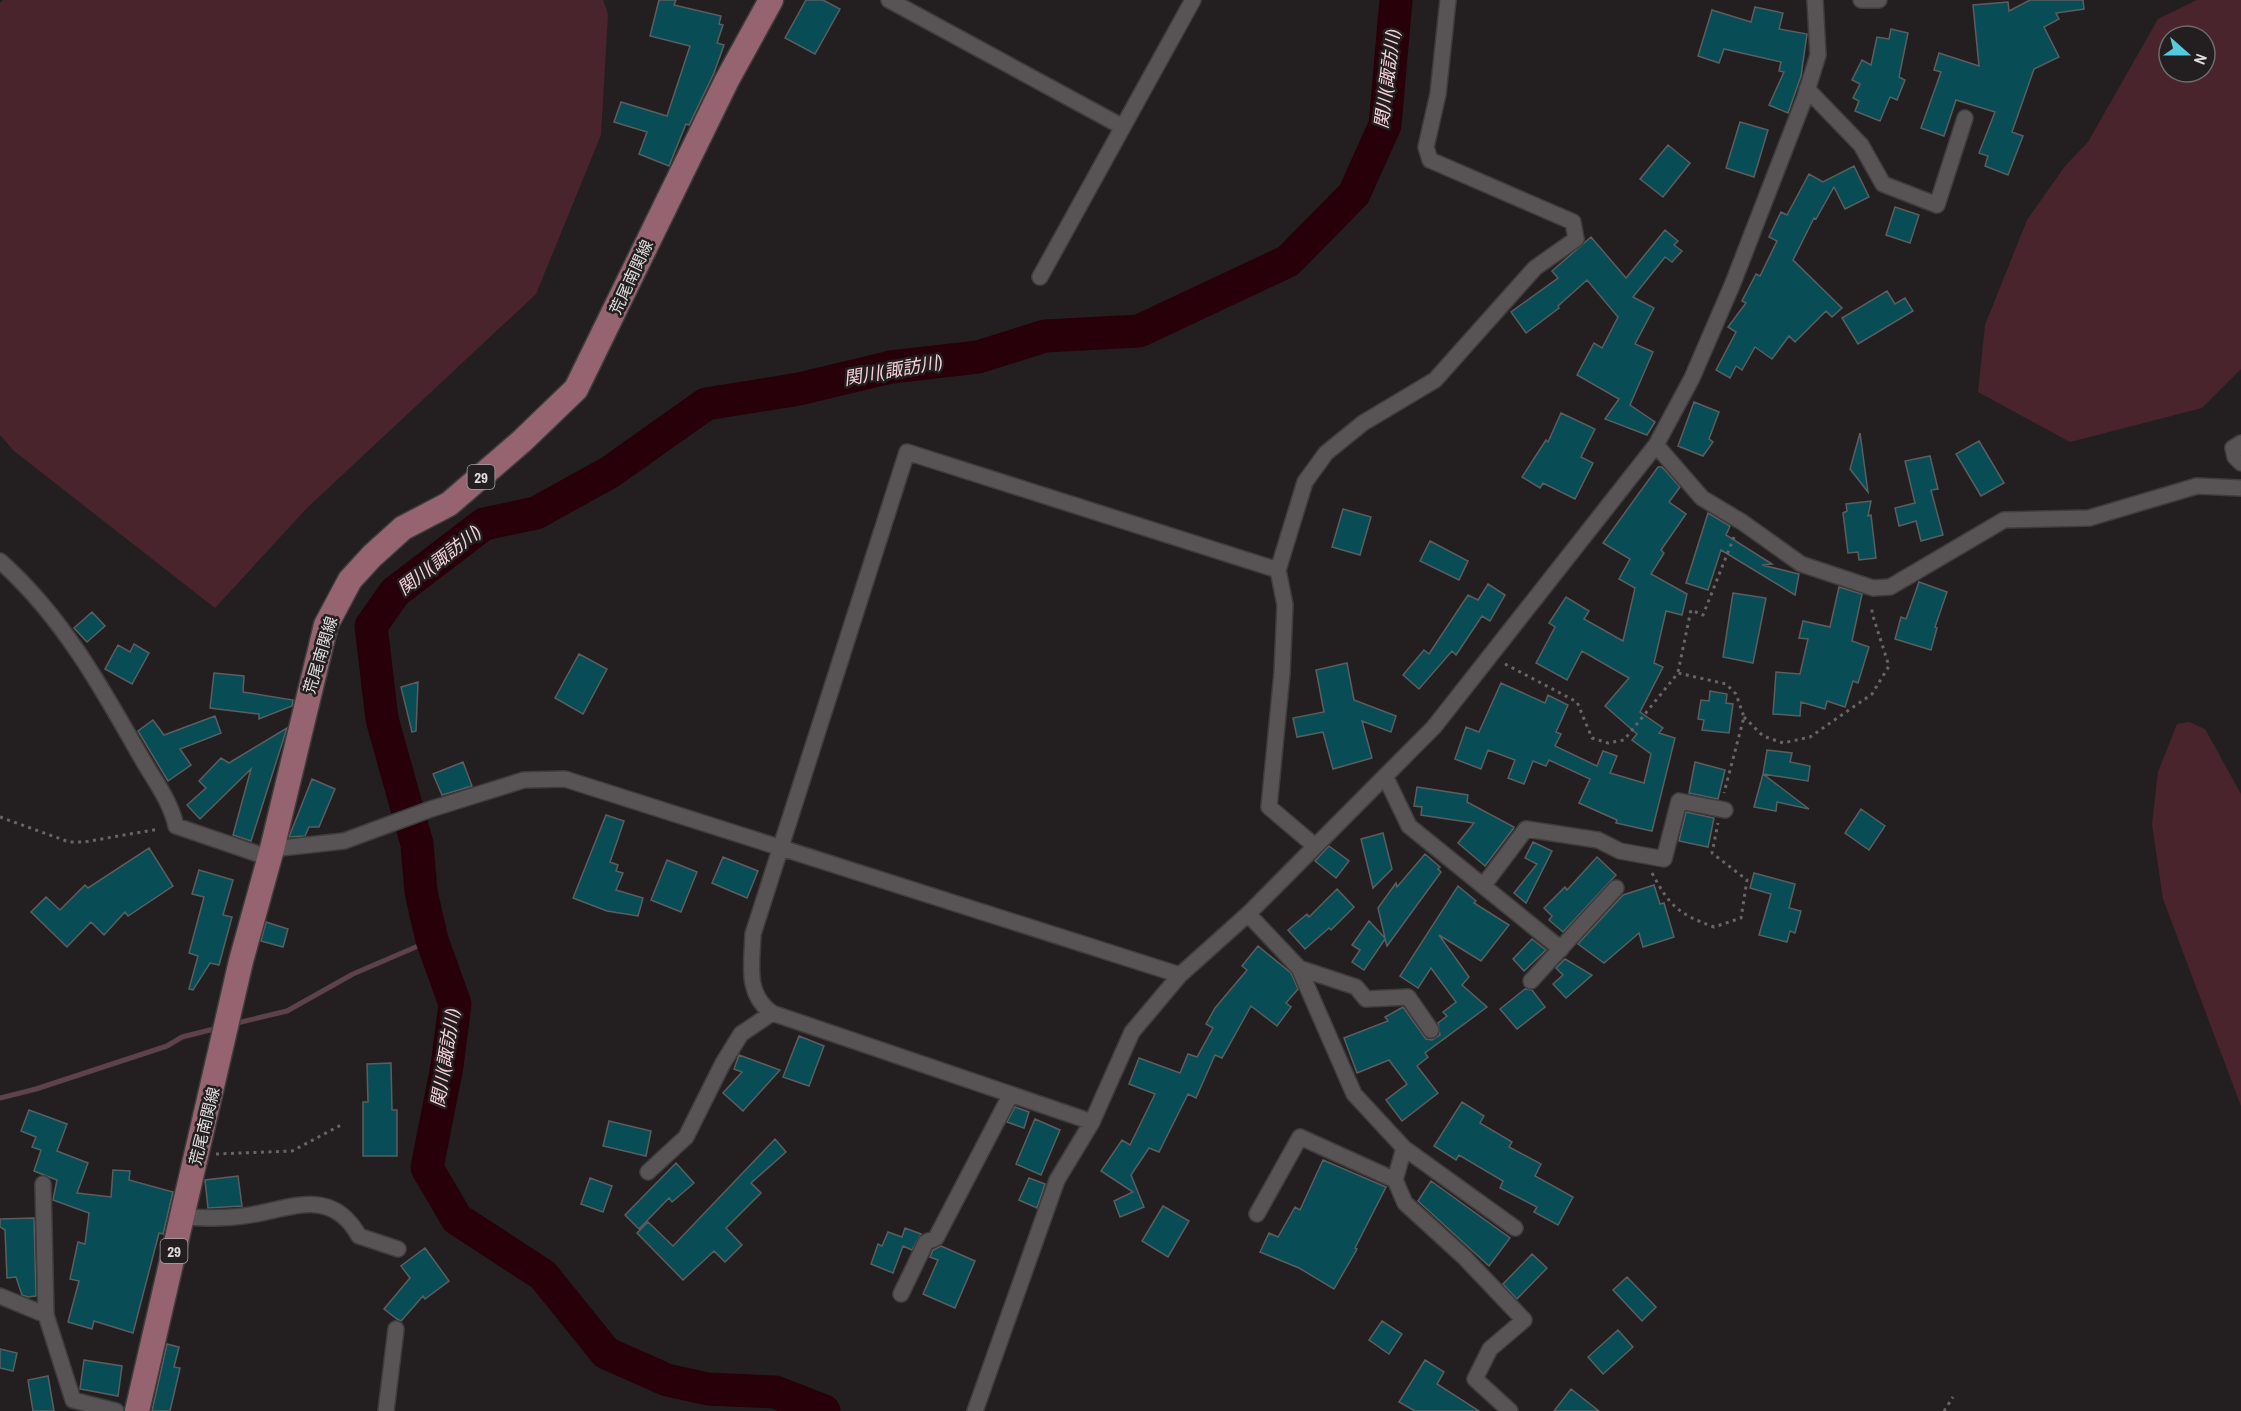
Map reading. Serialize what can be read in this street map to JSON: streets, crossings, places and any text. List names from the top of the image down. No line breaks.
{"streets":{"main road":["荒尾南関線","29"]},"water":["関川(諏訪川)"],"north":"right"}
